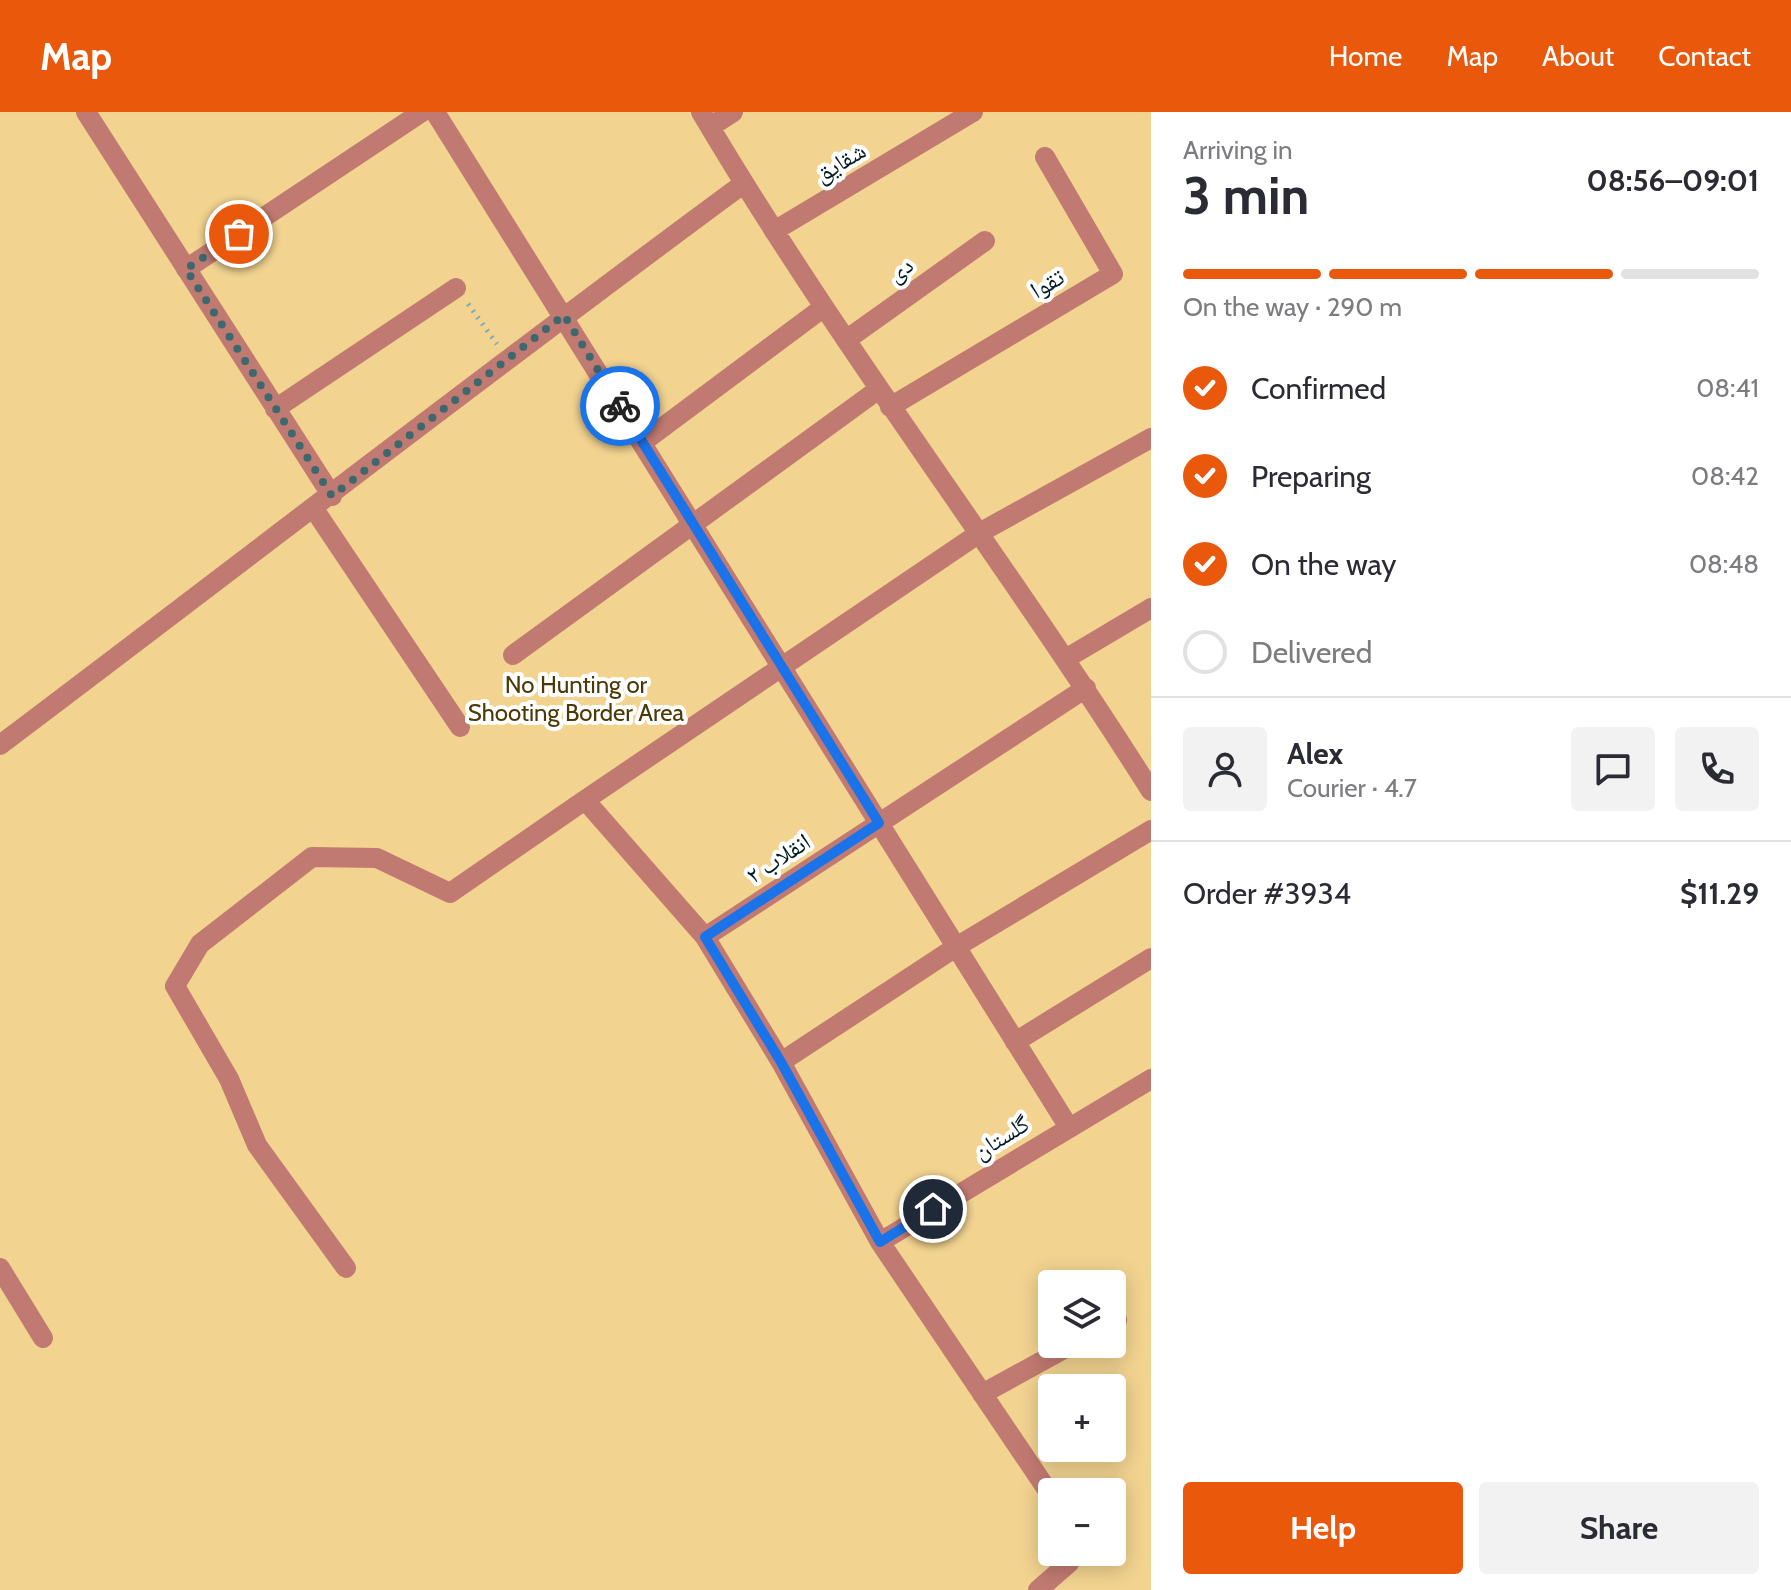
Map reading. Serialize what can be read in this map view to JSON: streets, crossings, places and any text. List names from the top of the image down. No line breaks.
{"streets":{"street":["شقایق","دی","تقوا","انقلاب ۲","گلستان"]},"parks":["No Hunting or Shooting Border Area"],"page":{"header":"Map","nav":["Home","Map","About","Contact"],"heading":["3 min","Arriving in","08:56–09:01"],"panel":["Alex","Courier · 4.7","Order #3934","$11.29"],"bar":"On the way · 290 m","list":[["Confirmed","08:41"],["Preparing","08:42"],["On the way","08:48"],"Delivered"],"map_buttons":["+","−"],"buttons":["Help","Share"]}}
